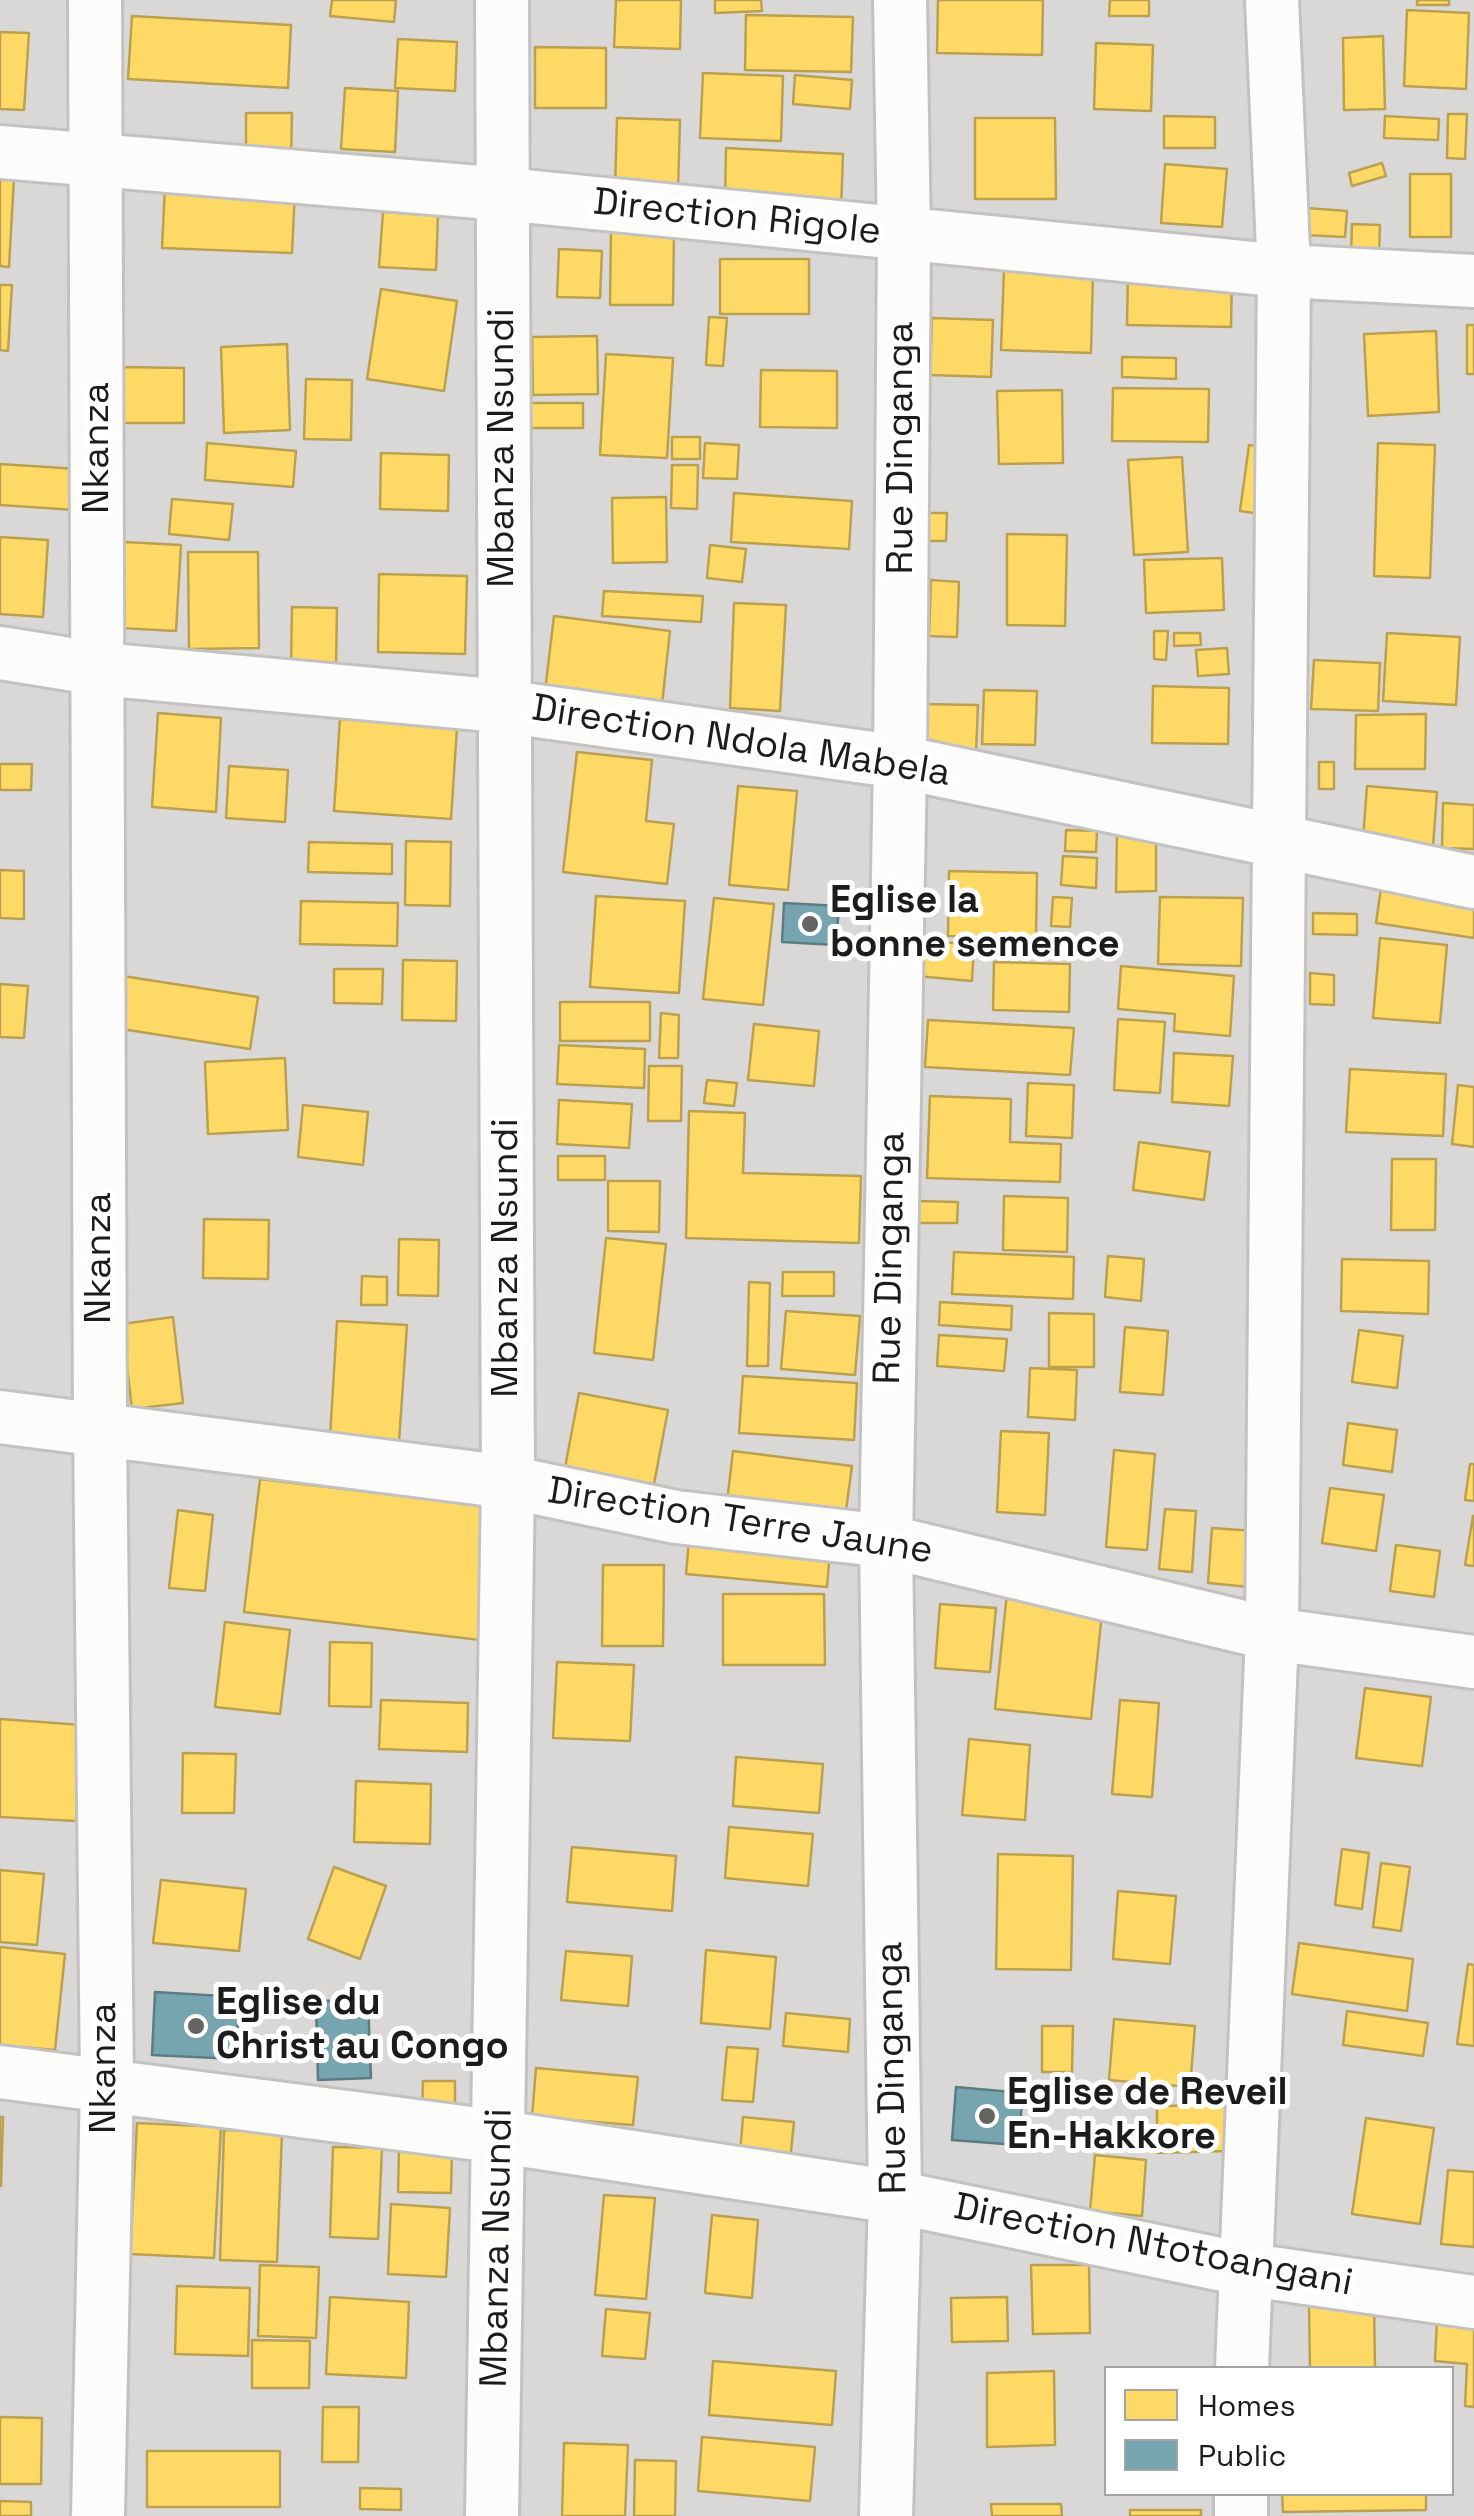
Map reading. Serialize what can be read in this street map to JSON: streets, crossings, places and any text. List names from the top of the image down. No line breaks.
{"streets":{"street":["Direction Rigole","Nkanza","Mbanza Nsundi","Rue Dinganga","Direction Ndola Mabela","Direction Terre Jaune","Direction Ntotoangani"]},"crossings":[["Direction Rigole","Nkanza"],["Direction Rigole","Mbanza Nsundi"],["Direction Rigole","Rue Dinganga"],["Nkanza","Direction Ndola Mabela"],["Nkanza","Direction Terre Jaune"],["Nkanza","Direction Ntotoangani"],["Mbanza Nsundi","Direction Ndola Mabela"],["Mbanza Nsundi","Direction Terre Jaune"],["Mbanza Nsundi","Direction Ntotoangani"],["Rue Dinganga","Direction Ndola Mabela"],["Rue Dinganga","Direction Terre Jaune"],["Rue Dinganga","Direction Ntotoangani"]],"places":["Eglise la bonne semence","Eglise du Christ au Congo","Eglise de Reveil En-Hakkore"],"legend":["Homes","Public"]}
